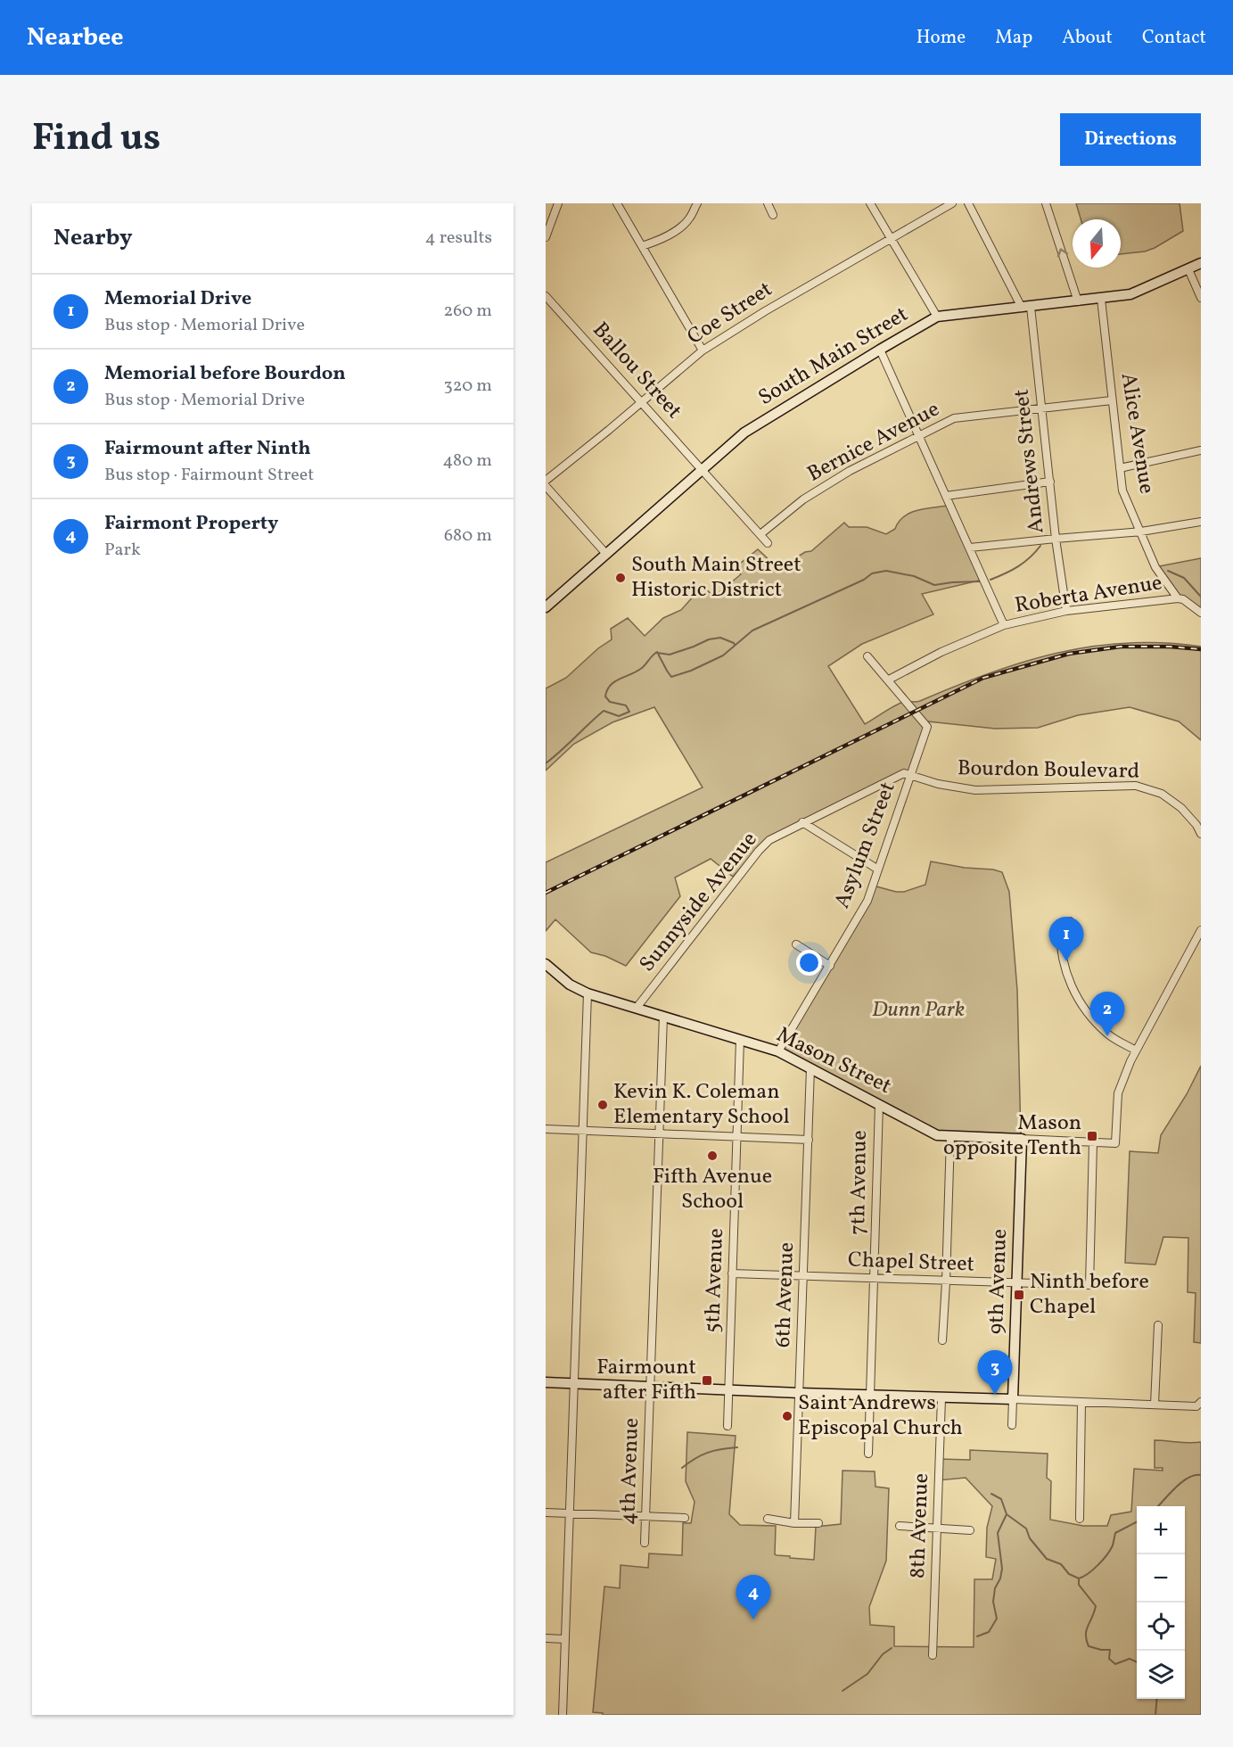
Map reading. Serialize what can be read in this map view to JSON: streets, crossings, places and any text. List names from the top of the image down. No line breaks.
{"streets":{"street":["Coe Street","South Main Street","Ballou Street","Alice Avenue","Bernice Avenue","Andrews Street","Roberta Avenue","Bourdon Boulevard","Asylum Street","Sunnyside Avenue","Mason Street","7th Avenue","Chapel Street","5th Avenue","9th Avenue","6th Avenue","4th Avenue","8th Avenue"]},"crossings":[["Coe Street","Ballou Street"],["South Main Street","Ballou Street"],["South Main Street","Alice Avenue"],["South Main Street","Andrews Street"],["Ballou Street","Bernice Avenue"],["Alice Avenue","Bernice Avenue"],["Alice Avenue","Roberta Avenue"],["Bernice Avenue","Andrews Street"],["Andrews Street","Roberta Avenue"],["Roberta Avenue","Asylum Street"],["Bourdon Boulevard","Asylum Street"],["Bourdon Boulevard","Sunnyside Avenue"],["Asylum Street","Sunnyside Avenue"],["Asylum Street","Mason Street"],["Sunnyside Avenue","Mason Street"],["Mason Street","7th Avenue"],["Mason Street","Chapel Street"],["Mason Street","5th Avenue"],["Mason Street","9th Avenue"],["Mason Street","6th Avenue"],["Mason Street","4th Avenue"],["7th Avenue","Chapel Street"],["Chapel Street","5th Avenue"],["Chapel Street","9th Avenue"],["Chapel Street","6th Avenue"]],"parks":["Dunn Park"],"places":{"other":["South Main Street Historic District","Kevin K. Coleman Elementary School","Fifth Avenue School","Saint Andrews Episcopal Church"],"transit":["Mason opposite Tenth","Ninth before Chapel","Fairmount after Fifth"]},"north":"bottom","page":{"header":"Nearbee","nav":["Home","Map","About","Contact"],"title":"Find us","buttons":"Directions","heading":["Nearby","4 results"],"list":[{"mark":"1","name":"Memorial Drive","note":"Bus stop · Memorial Drive","value":"260 m"},{"mark":"2","name":"Memorial before Bourdon","note":"Bus stop · Memorial Drive","value":"320 m"},{"mark":"3","name":"Fairmount after Ninth","note":"Bus stop · Fairmount Street","value":"480 m"},{"mark":"4","name":"Fairmont Property","note":"Park","value":"680 m"}],"pins":["1","2","3","4"],"map_buttons":["+","−"]}}
